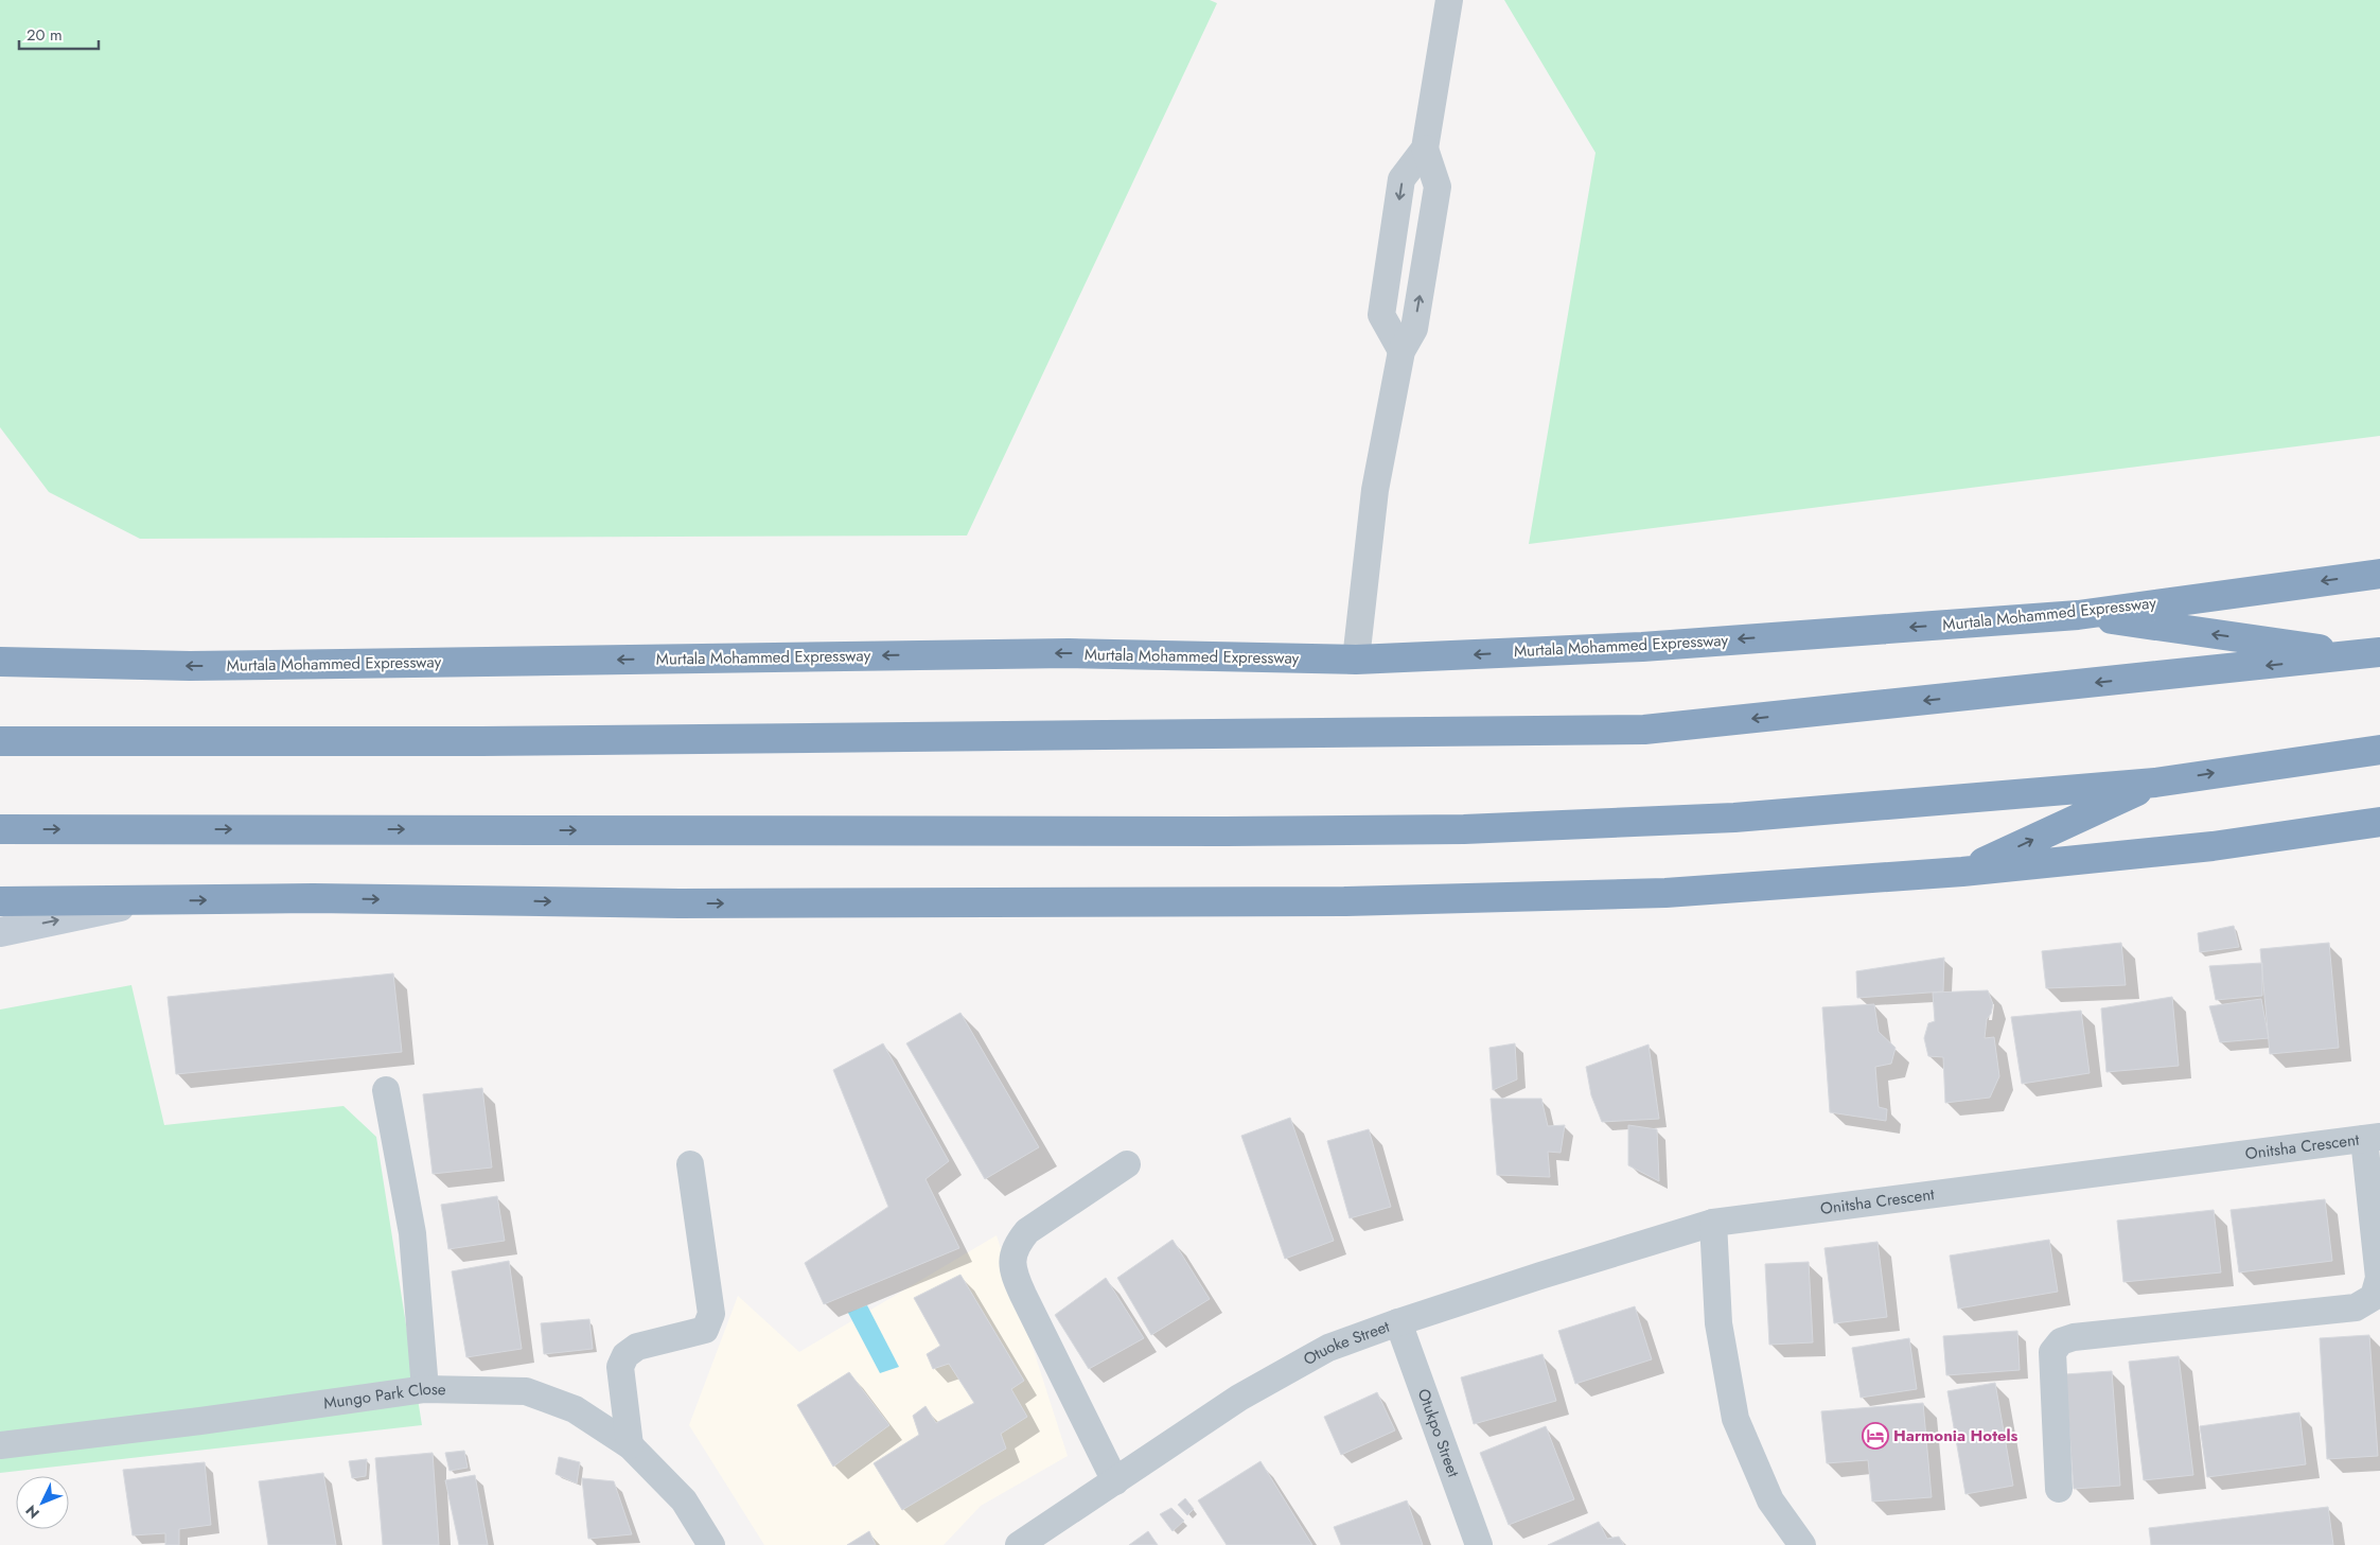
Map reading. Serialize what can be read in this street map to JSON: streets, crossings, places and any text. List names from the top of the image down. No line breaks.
{"streets":{"highway":["Murtala Mohammed Expressway"],"street":["Onitsha Crescent","Otuoke Street","Mungo Park Close","Otukpo Street"]},"crossings":[["Onitsha Crescent","Otuoke Street"],["Otuoke Street","Otukpo Street"]],"places":{"hotel":["Harmonia Hotels"]},"scale_bar":"20 m","north":"bottom left"}
